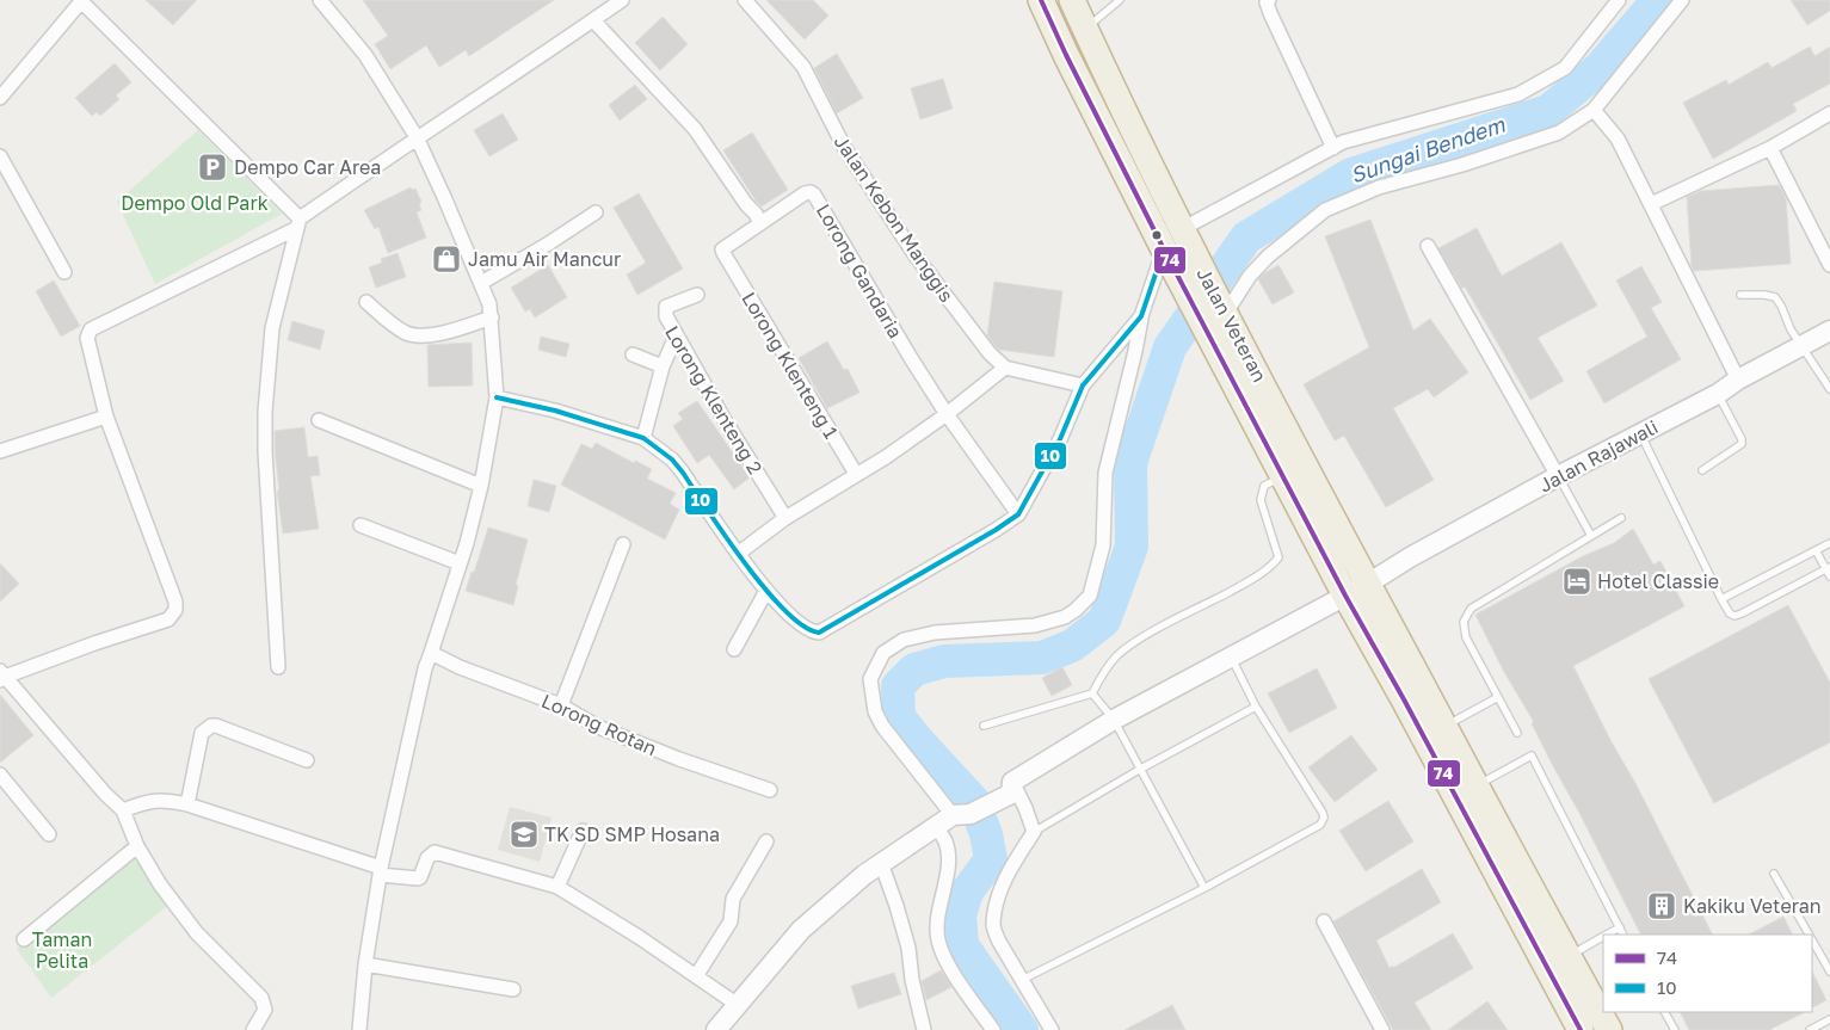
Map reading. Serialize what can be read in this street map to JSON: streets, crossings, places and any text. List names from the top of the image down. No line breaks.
{"streets":{"highway":["Jalan Veteran"],"street":["Jalan Kebon Manggis","Lorong Gandaria","Lorong Klenteng 1","Lorong Klenteng 2","Jalan Rajawali","Lorong Rotan"]},"crossings":[["Lorong Gandaria","Lorong Klenteng 1"],["Jalan Veteran","Jalan Rajawali"]],"water":["Sungai Bendem"],"parks":["Dempo Old Park","Taman Pelita"],"places":{"parking":["Dempo Car Area"],"shop":["Jamu Air Mancur"],"hotel":["Hotel Classie"],"school or university":["TK SD SMP Hosana"],"building":["Kakiku Veteran"]},"lines":["transit line 74","transit line 10"],"legend":["74","10"]}
